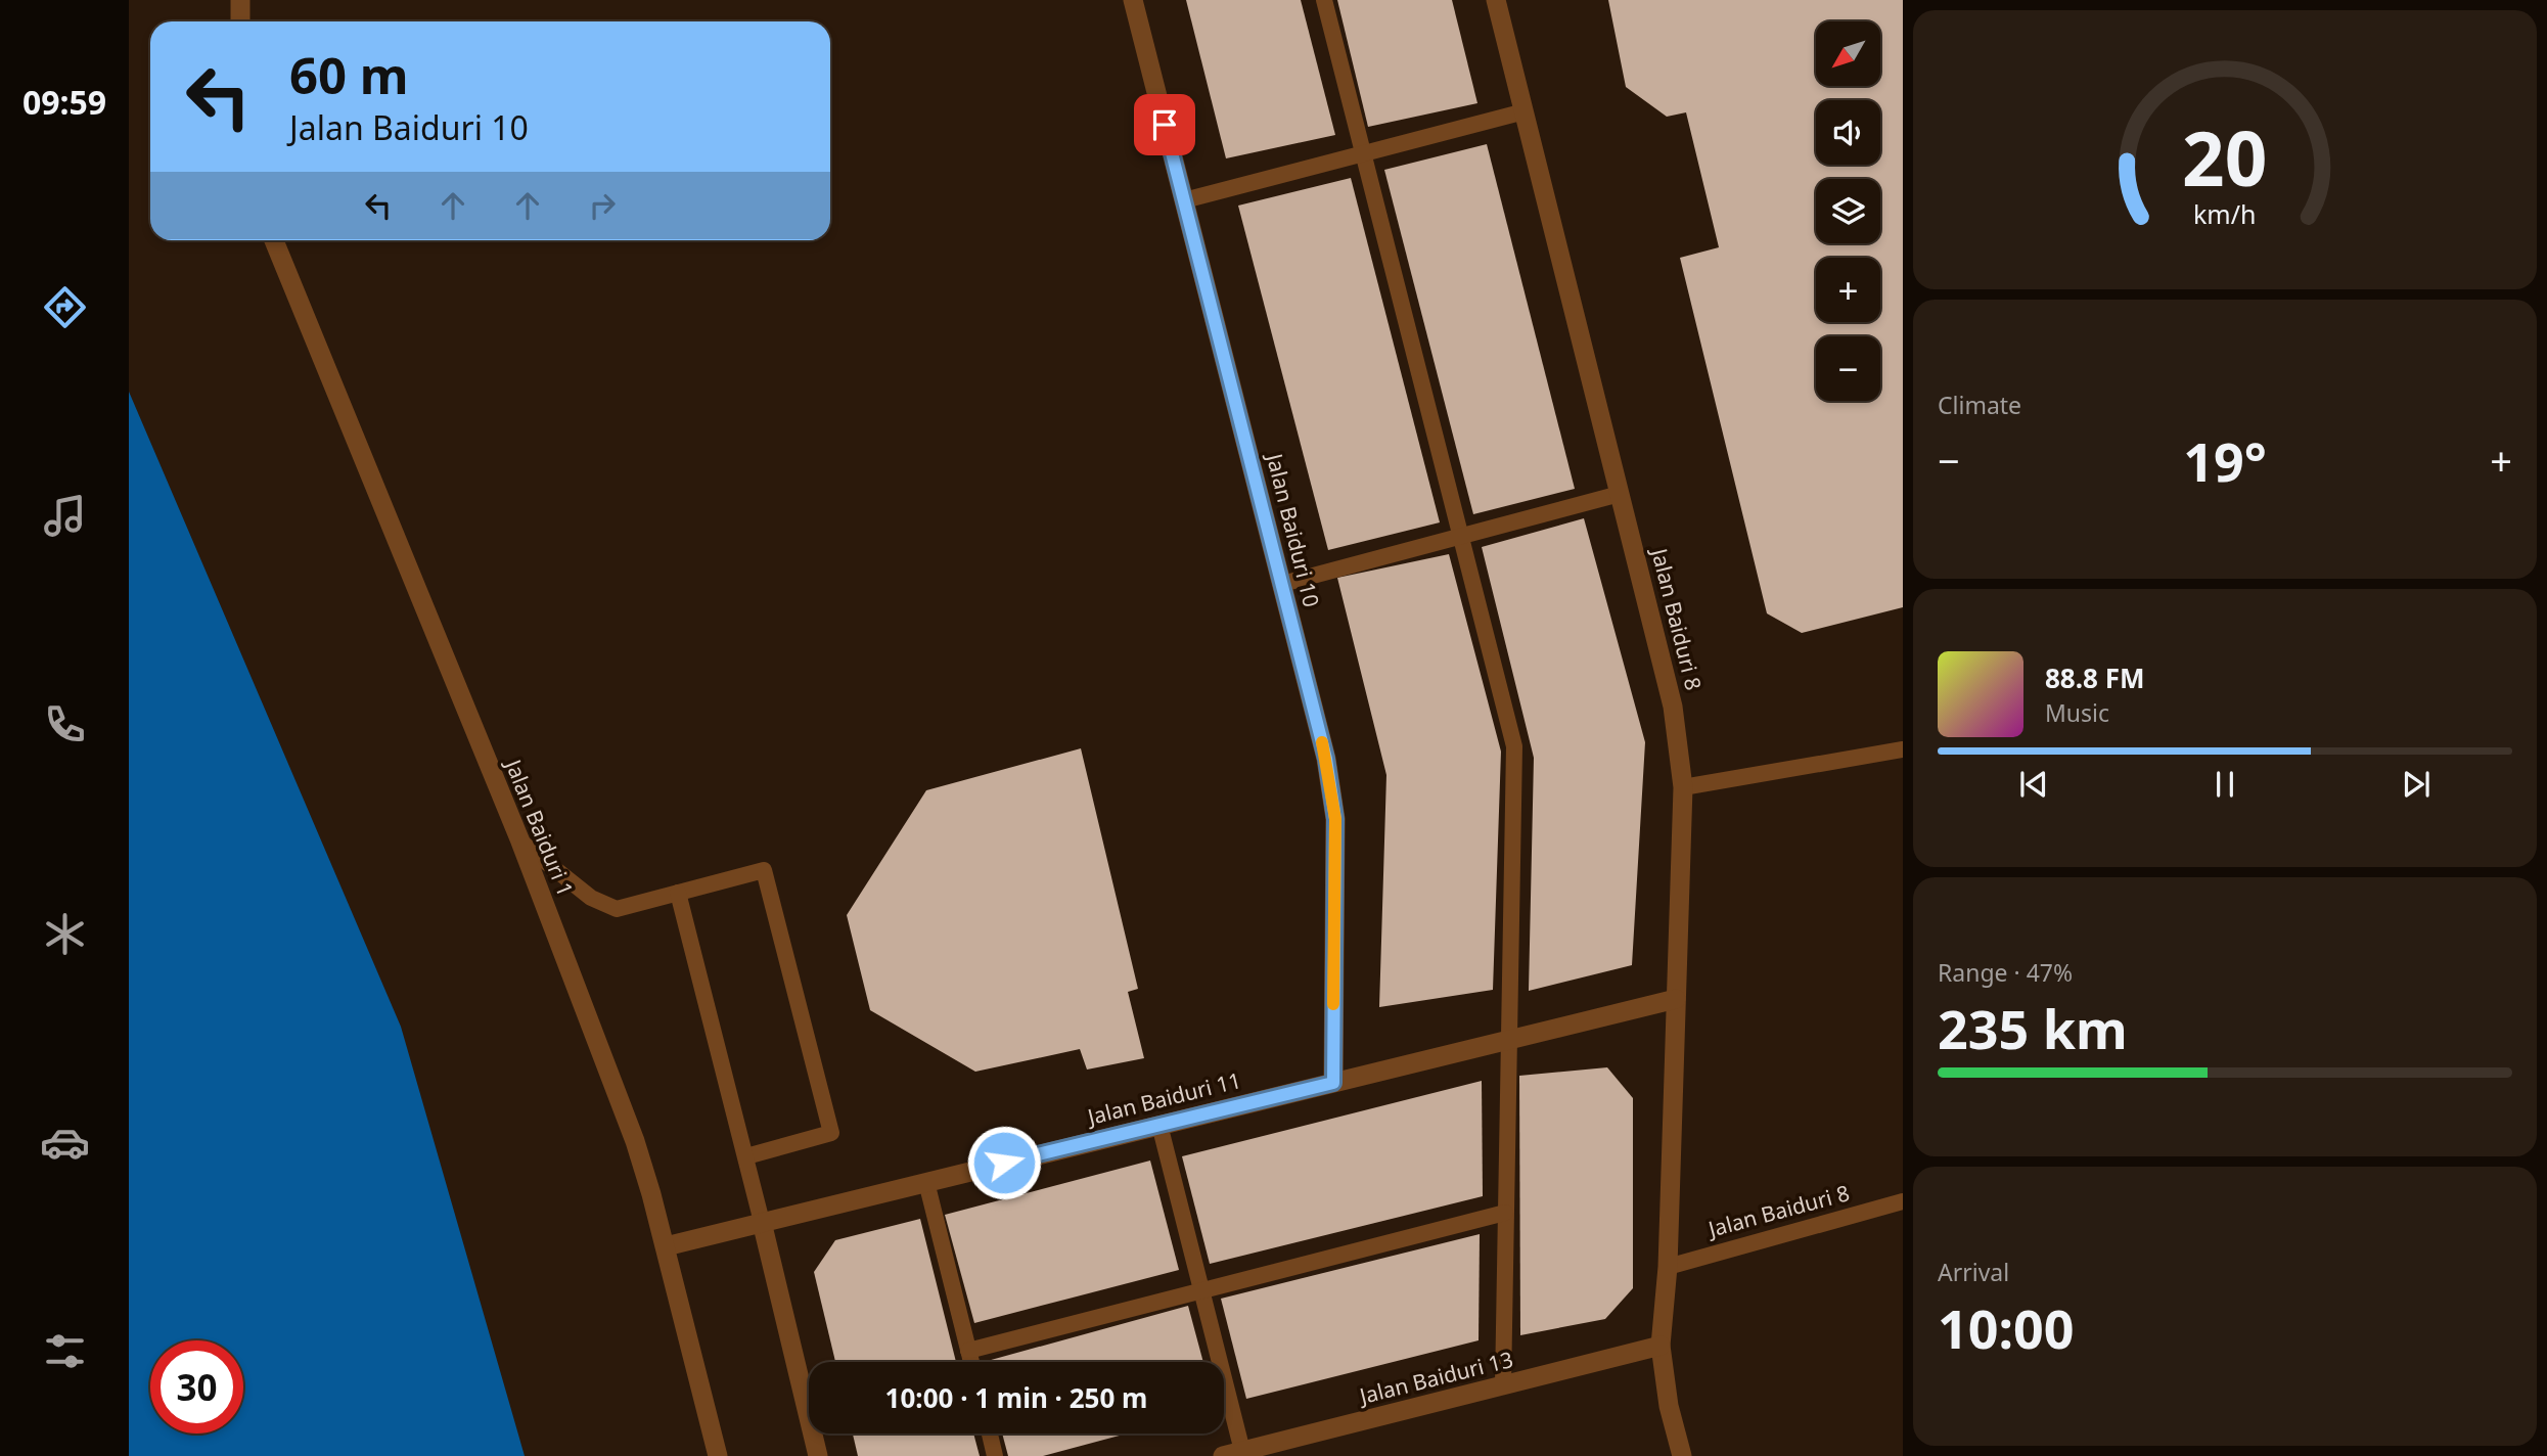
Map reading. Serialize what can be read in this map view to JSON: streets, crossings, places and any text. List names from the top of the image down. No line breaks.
{"streets":{"street":["Jalan Baiduri 10","Jalan Baiduri 8","Jalan Baiduri 1","Jalan Baiduri 11","Jalan Baiduri 13"]},"crossings":[["Jalan Baiduri 10","Jalan Baiduri 11"],["Jalan Baiduri 8","Jalan Baiduri 11"],["Jalan Baiduri 8","Jalan Baiduri 13"],["Jalan Baiduri 1","Jalan Baiduri 11"]],"north":"bottom left","page":{"tabs":"09:59","map_buttons":["+","−"],"turn":["60 m","Jalan Baiduri 10"],"tile":["Climate",["Range · 47%","235 km"],["Arrival","10:00"]],"heat":["−","19°","+"],"song":["88.8 FM","Music"],"limit":"30","trip":"10:00 · 1 min · 250 m","gauge":["20","km/h"]}}
